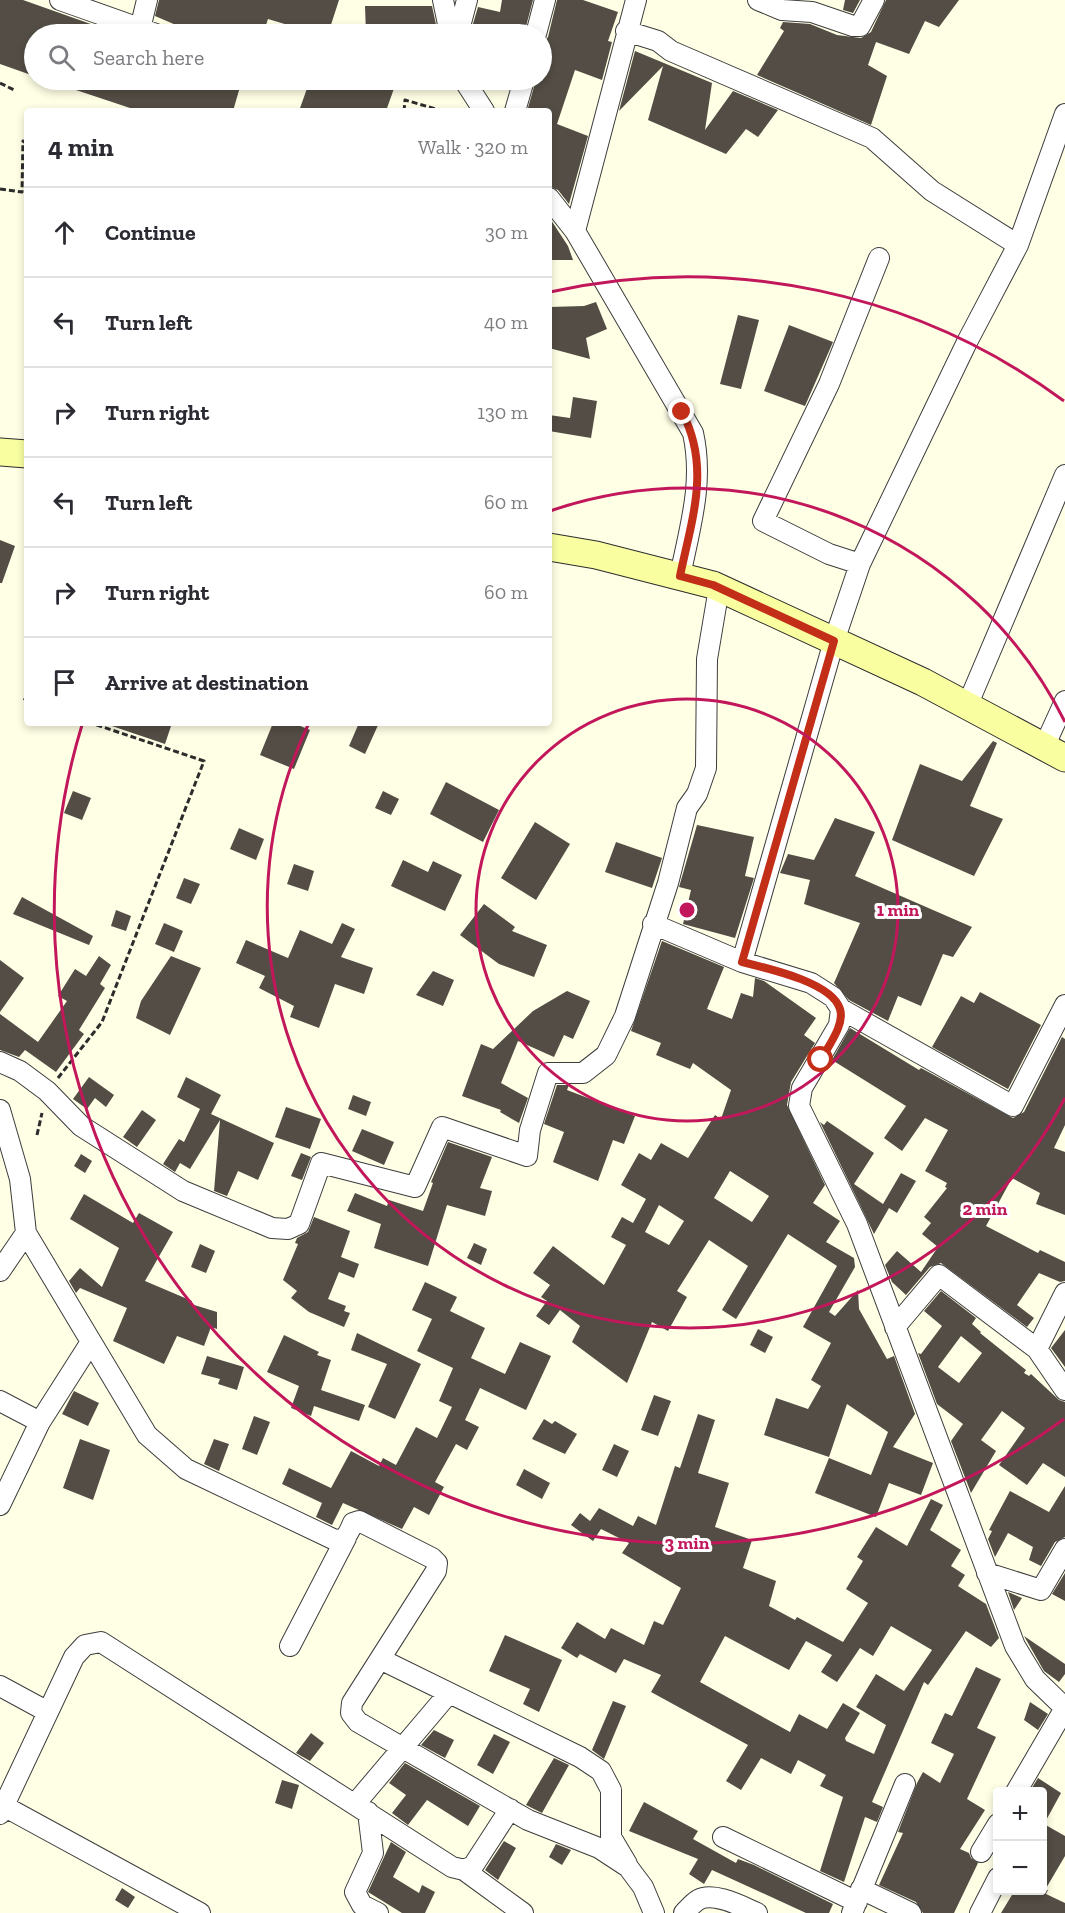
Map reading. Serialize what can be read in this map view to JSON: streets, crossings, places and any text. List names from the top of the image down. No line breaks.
{"page":{"search":"Search here","heading":["4 min","Walk · 320 m"],"list":[["Continue","30 m"],["Turn left","40 m"],["Turn right","130 m"],["Turn left","60 m"],["Turn right","60 m"],"Arrive at destination"],"map_buttons":["+","−"]},"rings":["1 min","2 min","3 min"]}
